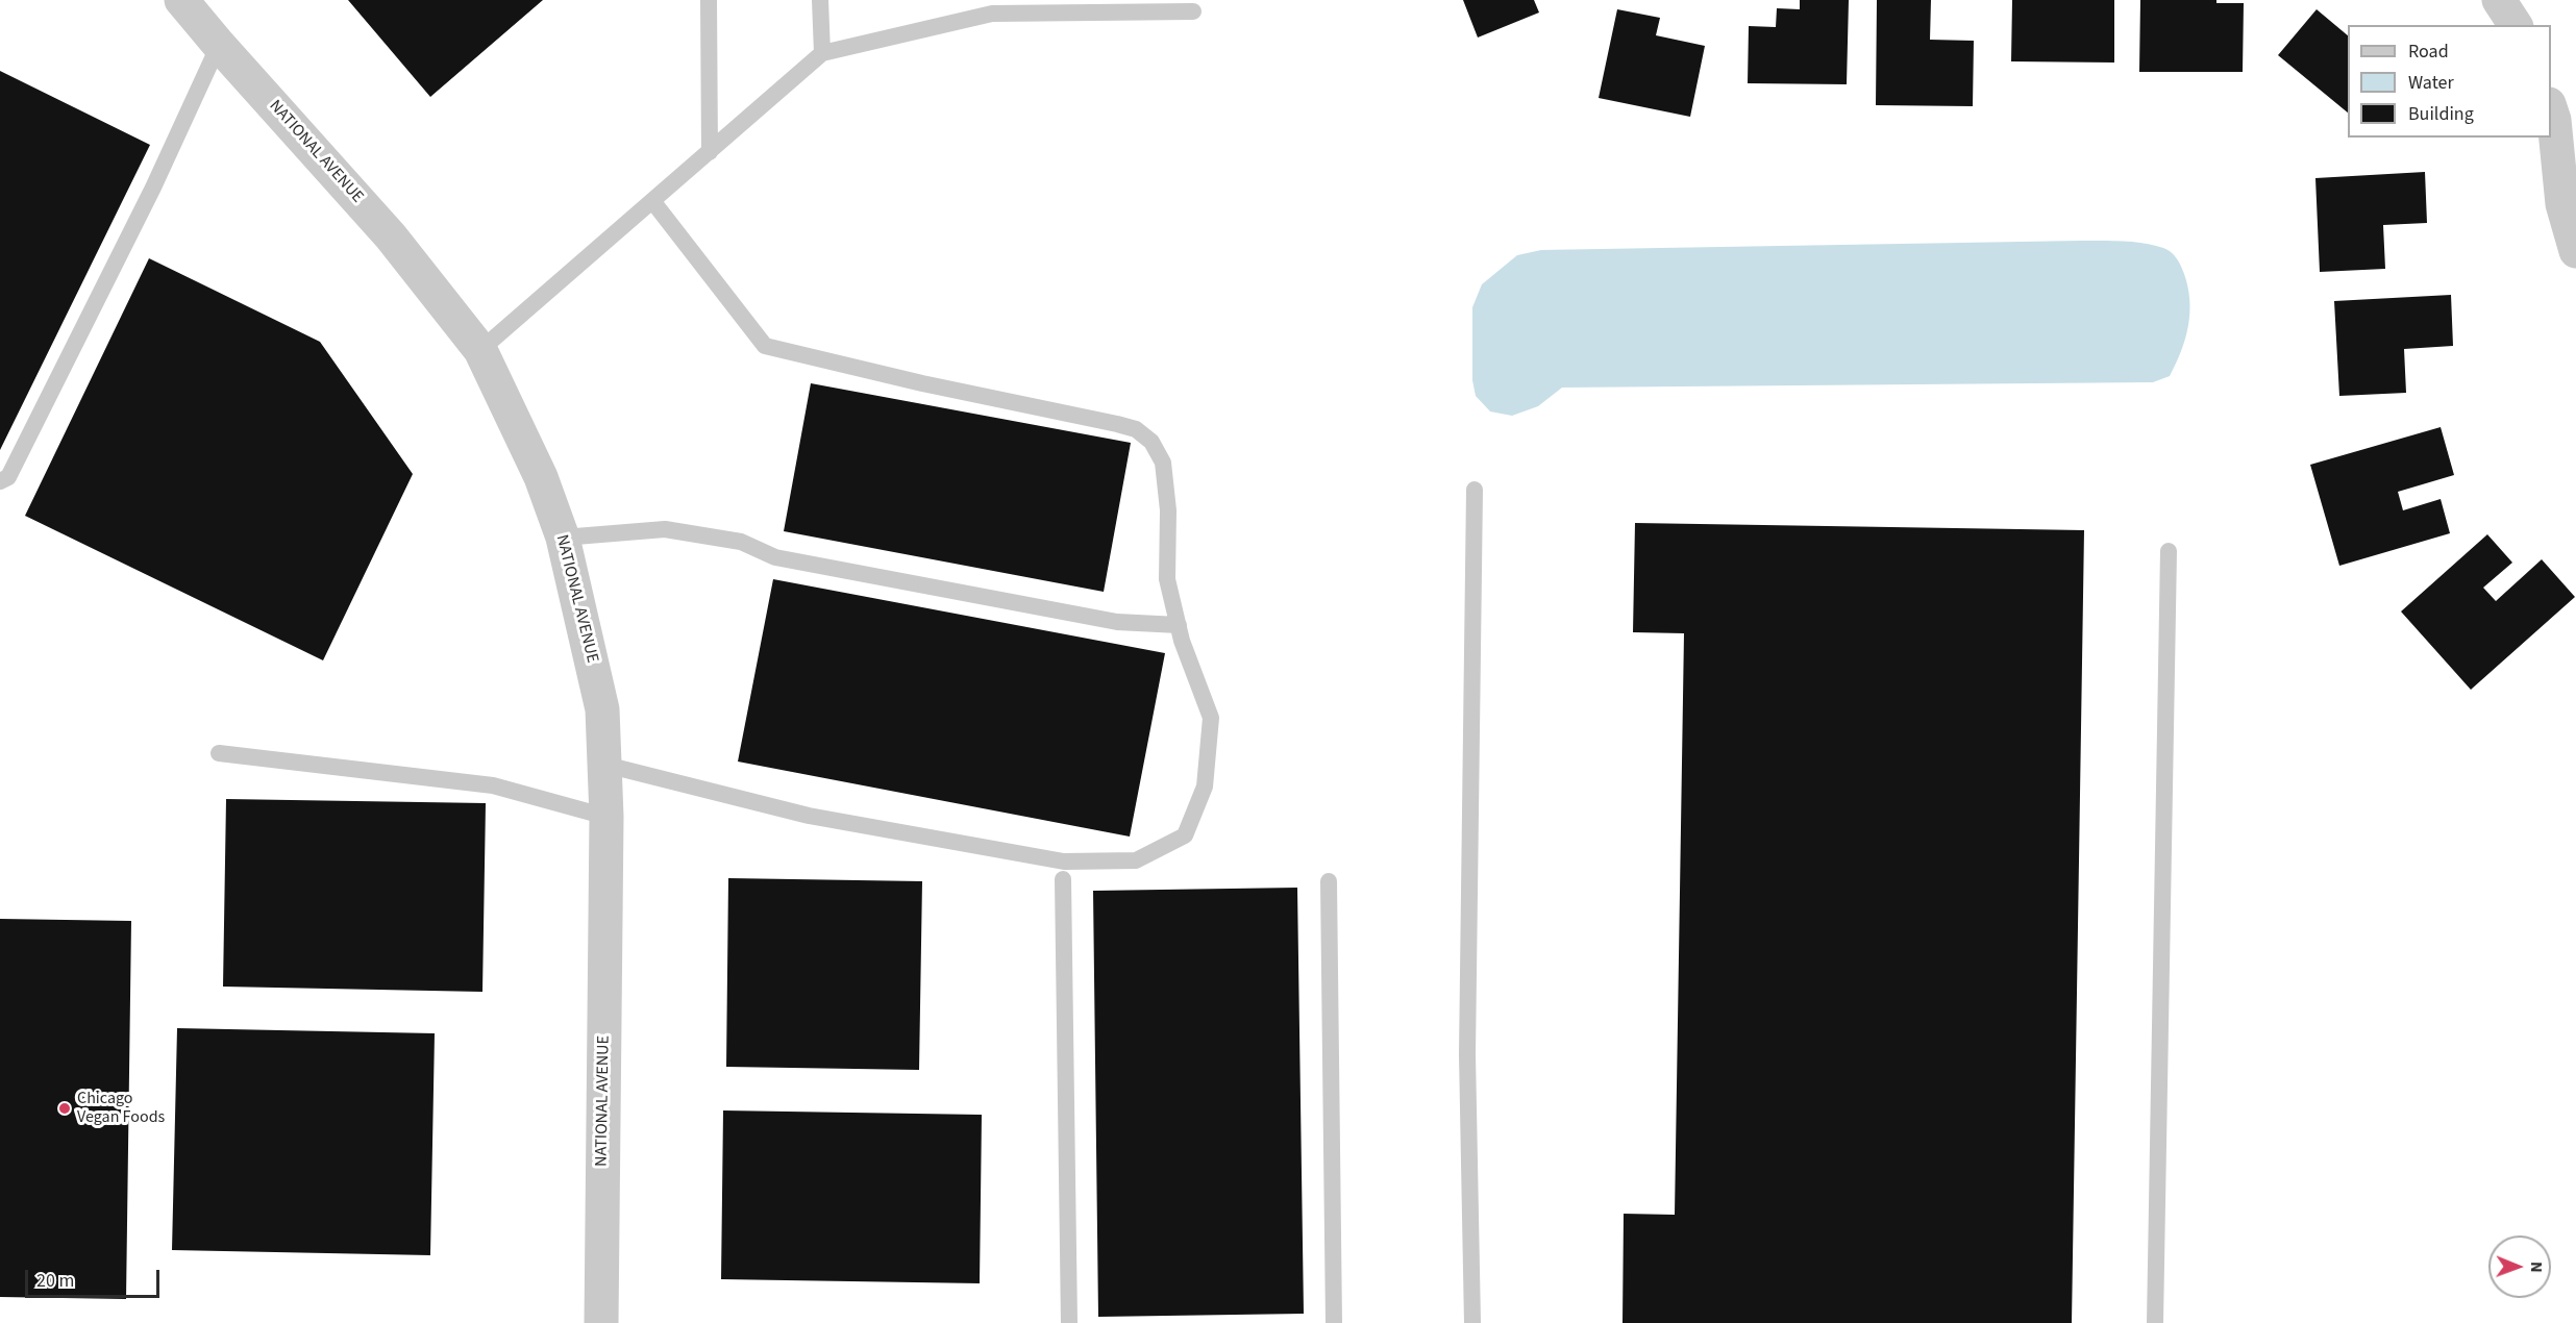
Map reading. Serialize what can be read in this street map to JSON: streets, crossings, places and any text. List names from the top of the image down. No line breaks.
{"streets":{"street":["NATIONAL AVENUE"]},"places":["Chicago Vegan Foods"],"legend":["Road","Water","Building"],"scale_bar":"20 m","north":"right"}
